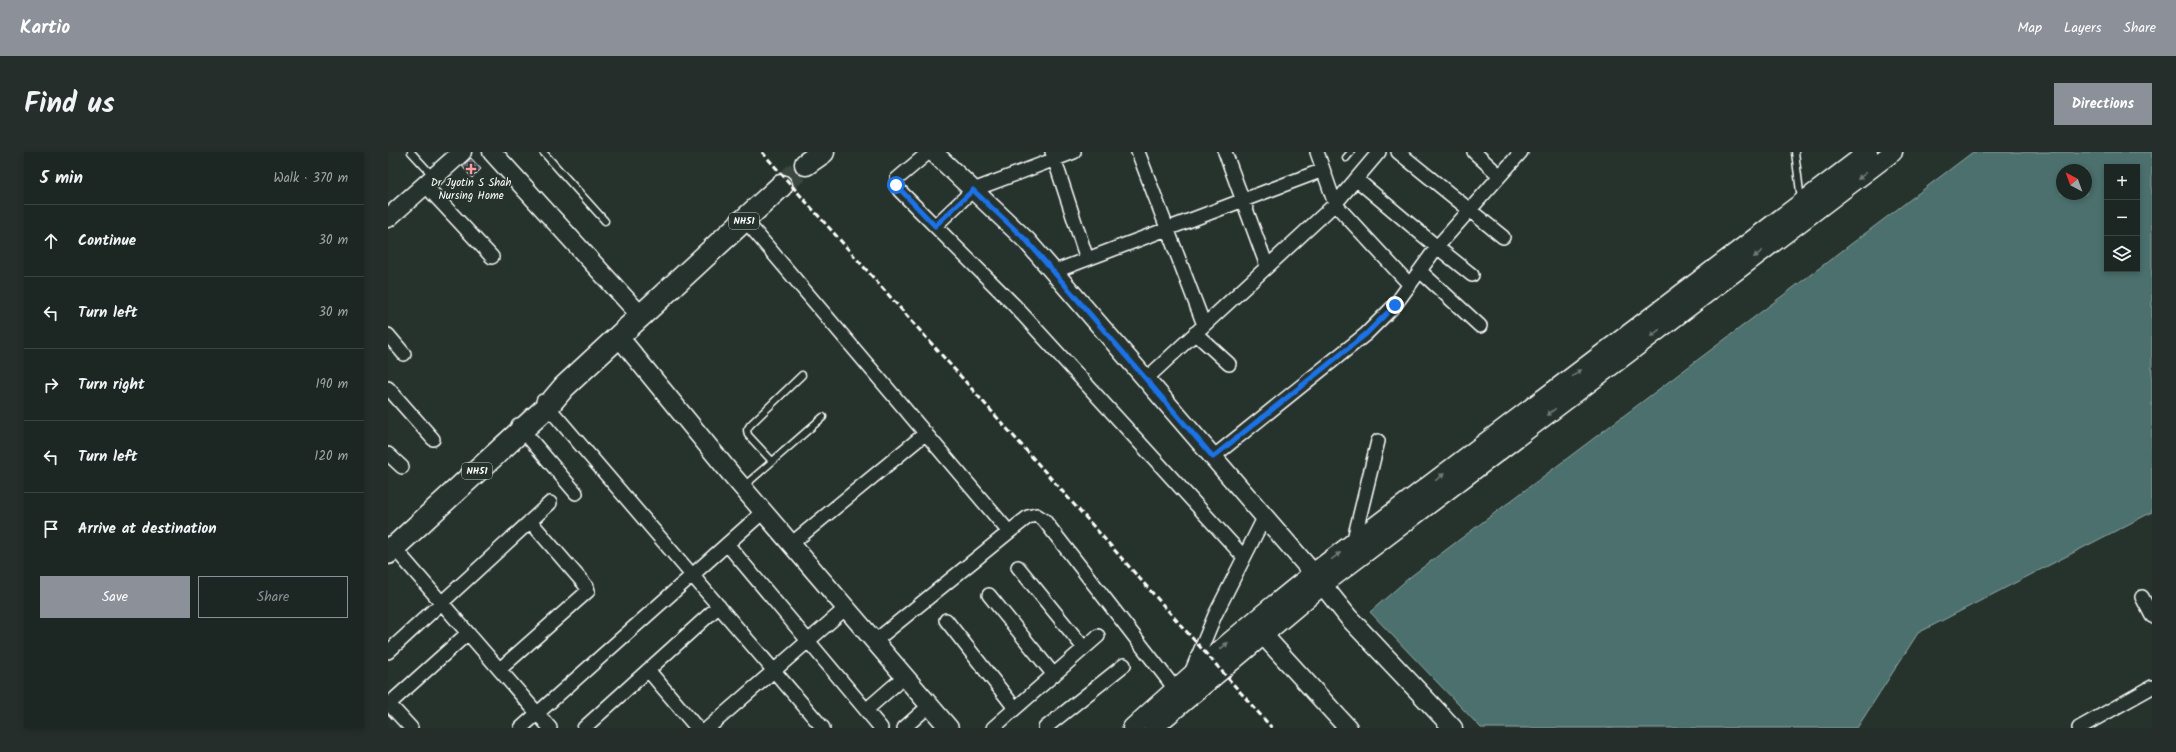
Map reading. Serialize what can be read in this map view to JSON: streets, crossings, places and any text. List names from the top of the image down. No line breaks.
{"streets":{"highway":["NH51"]},"places":{"health":["Dr Jyotin S Shah Nursing Home"]},"north":"top left","page":{"header":"Kartio","nav":["Map","Layers","Share"],"title":"Find us","buttons":["Directions",["Save","Share"]],"heading":["5 min","Walk · 370 m"],"map_buttons":["+","−"],"list":[["Continue","30 m"],["Turn left","30 m"],["Turn right","190 m"],["Turn left","120 m"],"Arrive at destination"]}}
